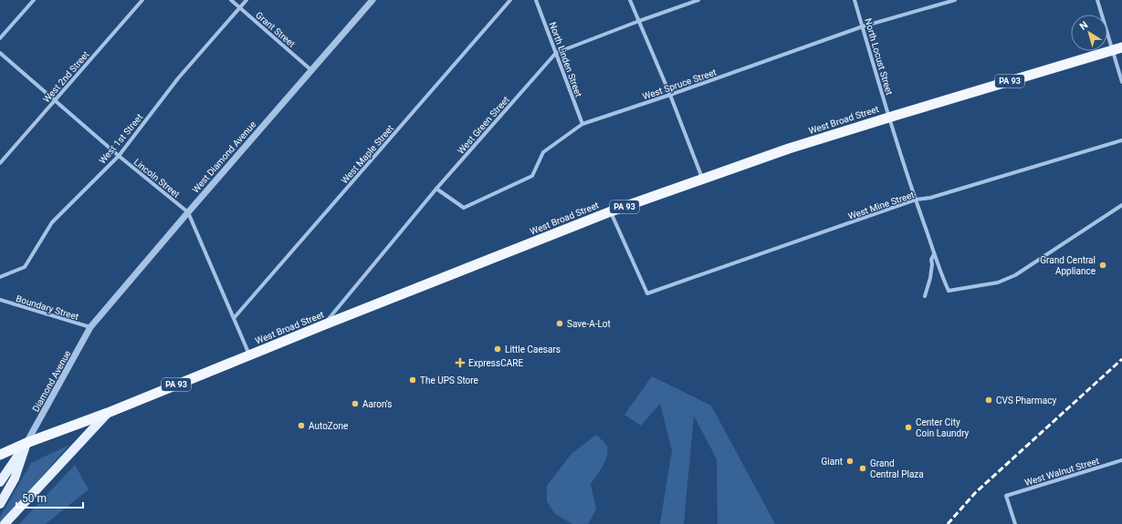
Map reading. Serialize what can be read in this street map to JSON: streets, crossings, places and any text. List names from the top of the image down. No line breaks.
{"streets":{"highway":["PA 93","West Broad Street"],"street":["Grant Street","North Locust Street","North Linden Street","West 2nd Street","West Spruce Street","West Green Street","West 1st Street","West Maple Street","West Diamond Avenue","Lincoln Street","West Mine Street","Boundary Street","Diamond Avenue","West Walnut Street"]},"crossings":[["Grant Street","West 1st Street"],["Grant Street","West Diamond Avenue"],["North Locust Street","West Spruce Street"],["North Locust Street","West Broad Street"],["North Locust Street","West Mine Street"],["North Linden Street","West Spruce Street"],["North Linden Street","West Green Street"],["West 2nd Street","Lincoln Street"],["PA 93","West Broad Street"],["PA 93","Diamond Avenue"],["West Spruce Street","West Green Street"],["West Broad Street","West Green Street"],["West Broad Street","Lincoln Street"],["West Broad Street","West Mine Street"],["West Broad Street","Diamond Avenue"],["West 1st Street","Lincoln Street"],["West Maple Street","Lincoln Street"],["West Diamond Avenue","Lincoln Street"],["West Diamond Avenue","Boundary Street"],["West Diamond Avenue","Diamond Avenue"],["Boundary Street","Diamond Avenue"]],"places":{"other":["Grand Central Appliance","Save-A-Lot","Little Caesars","The UPS Store","CVS Pharmacy","Aaron's","AutoZone","Center City Coin Laundry","Giant","Grand Central Plaza"],"health":["ExpressCARE"]},"scale_bar":"50 m","north":"top left"}
